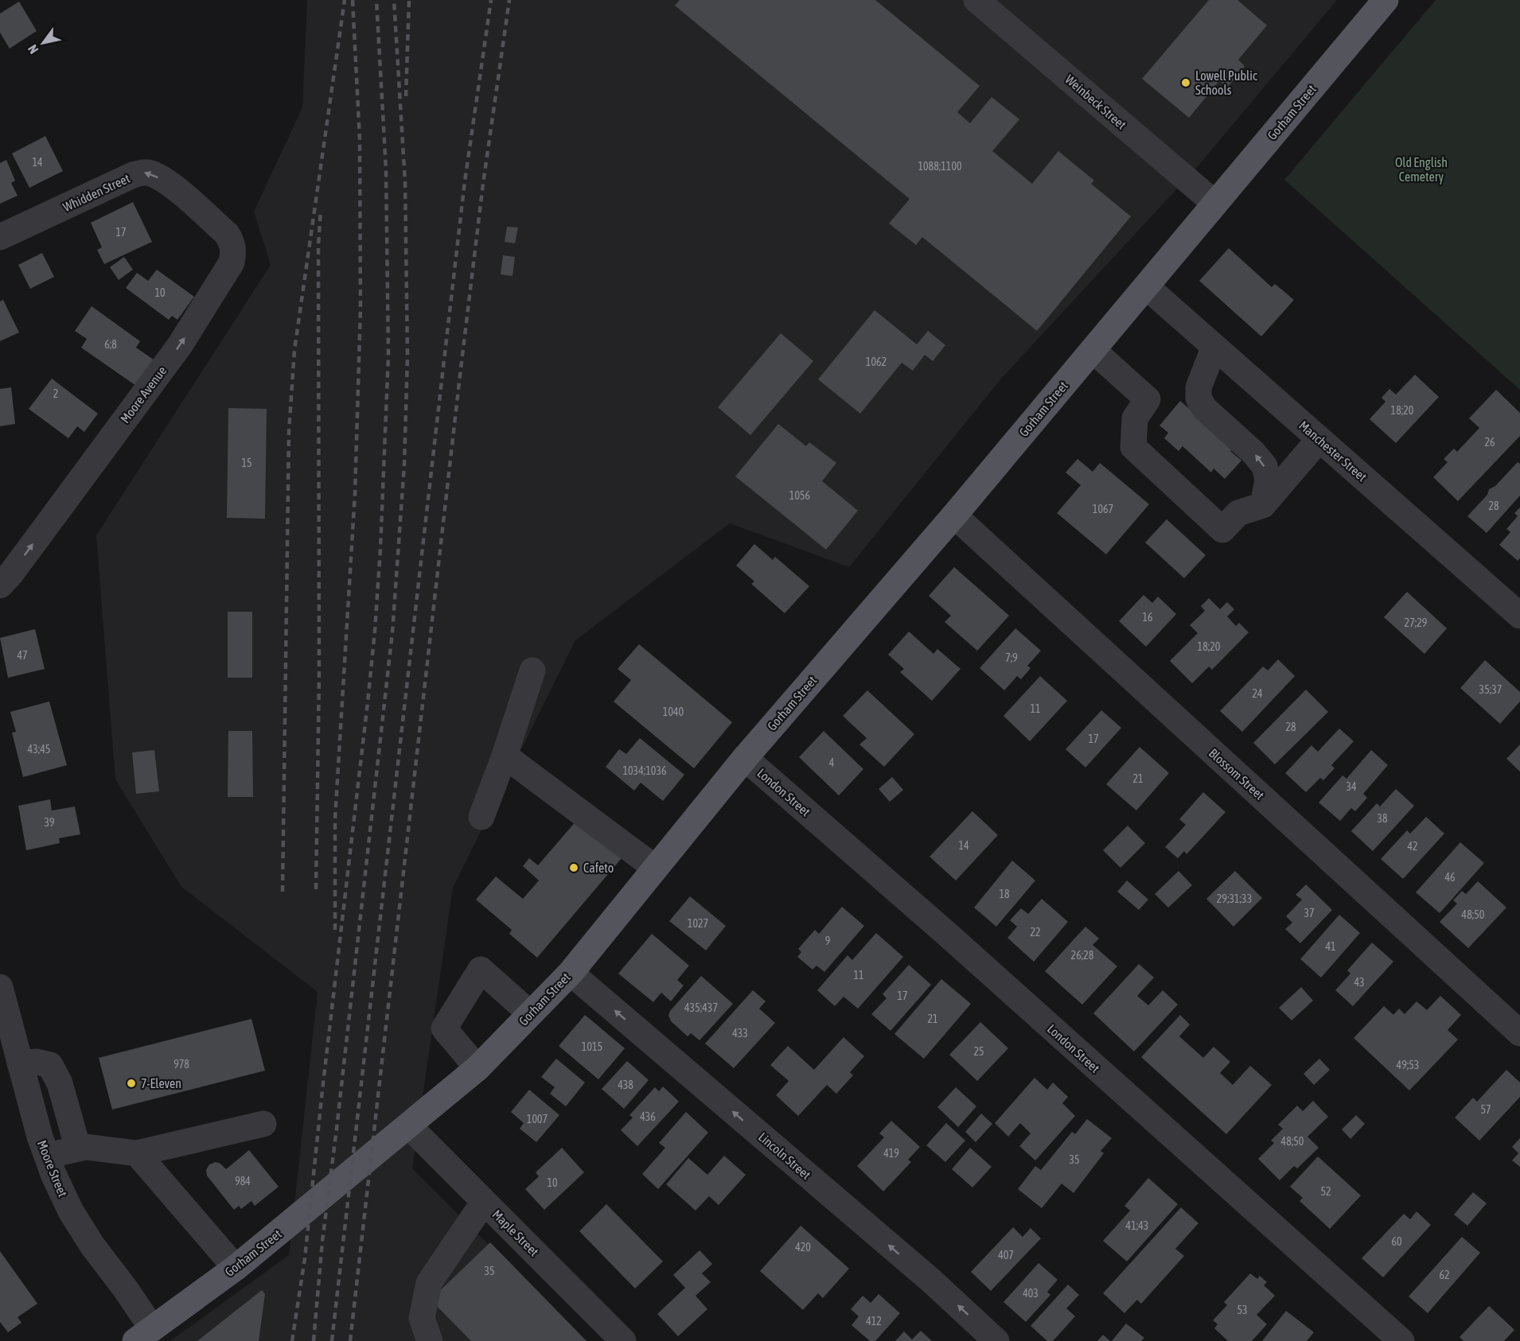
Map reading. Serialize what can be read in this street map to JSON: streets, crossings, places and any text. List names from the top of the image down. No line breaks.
{"streets":{"main road":["Gorham Street"],"street":["Weinbeck Street","Whidden Street","Moore Avenue","Manchester Street","Blossom Street","London Street","Lincoln Street","Moore Street","Maple Street"]},"crossings":[["Weinbeck Street","Gorham Street"],["Gorham Street","Manchester Street"],["Gorham Street","Blossom Street"],["Gorham Street","London Street"],["Gorham Street","Lincoln Street"],["Gorham Street","Moore Street"],["Gorham Street","Maple Street"],["Whidden Street","Moore Avenue"]],"one_way":["Whidden Street","Moore Avenue","Lincoln Street"],"parks":["Old English Cemetery"],"places":["Lowell Public Schools","Cafeto","7-Eleven"],"house_numbers":["14","1088;1100","17","10","6;8","1062","2","18;20","26","15","1056","28","1067","16","27;29","18;20","47","7;9","35;37","24","11","1040","28","17","43;45","4","1034;1036","21","34","38","39","14","42","46","18","29;31;33","37","48;50","1027","22","9","41","26;28","11","43","17","435;437","21","433","1015","25","978","49;53","438","57","436","1007","48;50","419","35","984","10","52","41;43","60","420","407","35","62","403","53","412"],"north":"bottom left"}
